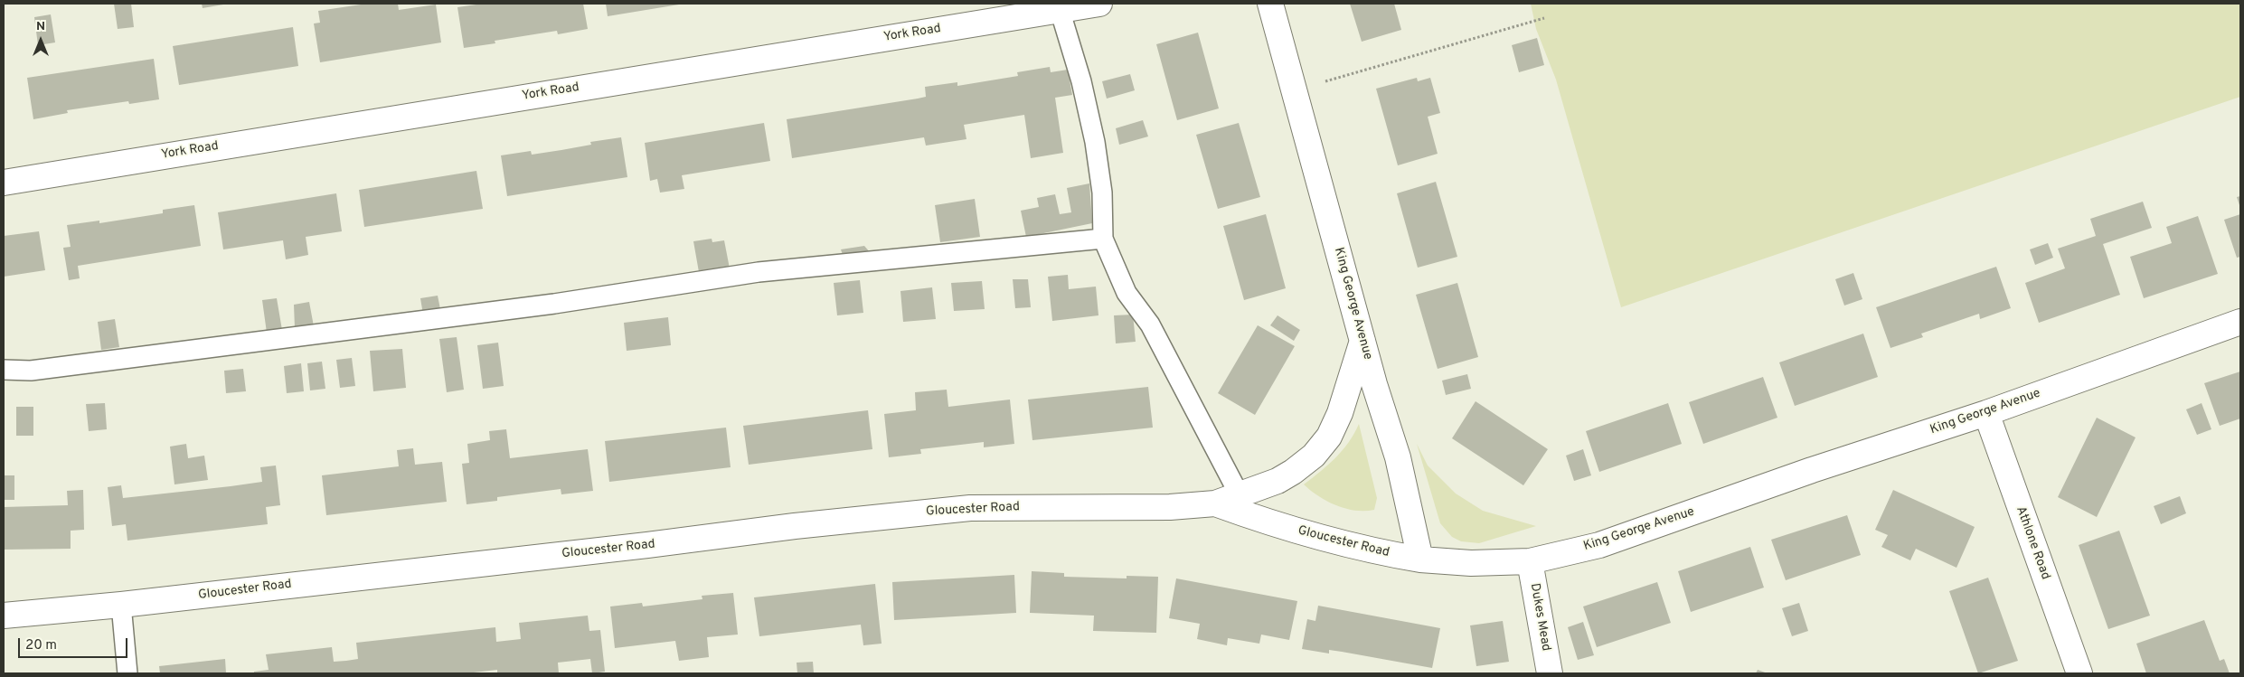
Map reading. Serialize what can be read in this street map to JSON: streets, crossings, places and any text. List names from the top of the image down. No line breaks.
{"streets":{"street":["York Road","King George Avenue","Gloucester Road","Athlone Road","Dukes Mead"]},"crossings":[["King George Avenue","Gloucester Road"],["King George Avenue","Athlone Road"],["King George Avenue","Dukes Mead"]],"scale_bar":"20 m","north":"top"}
